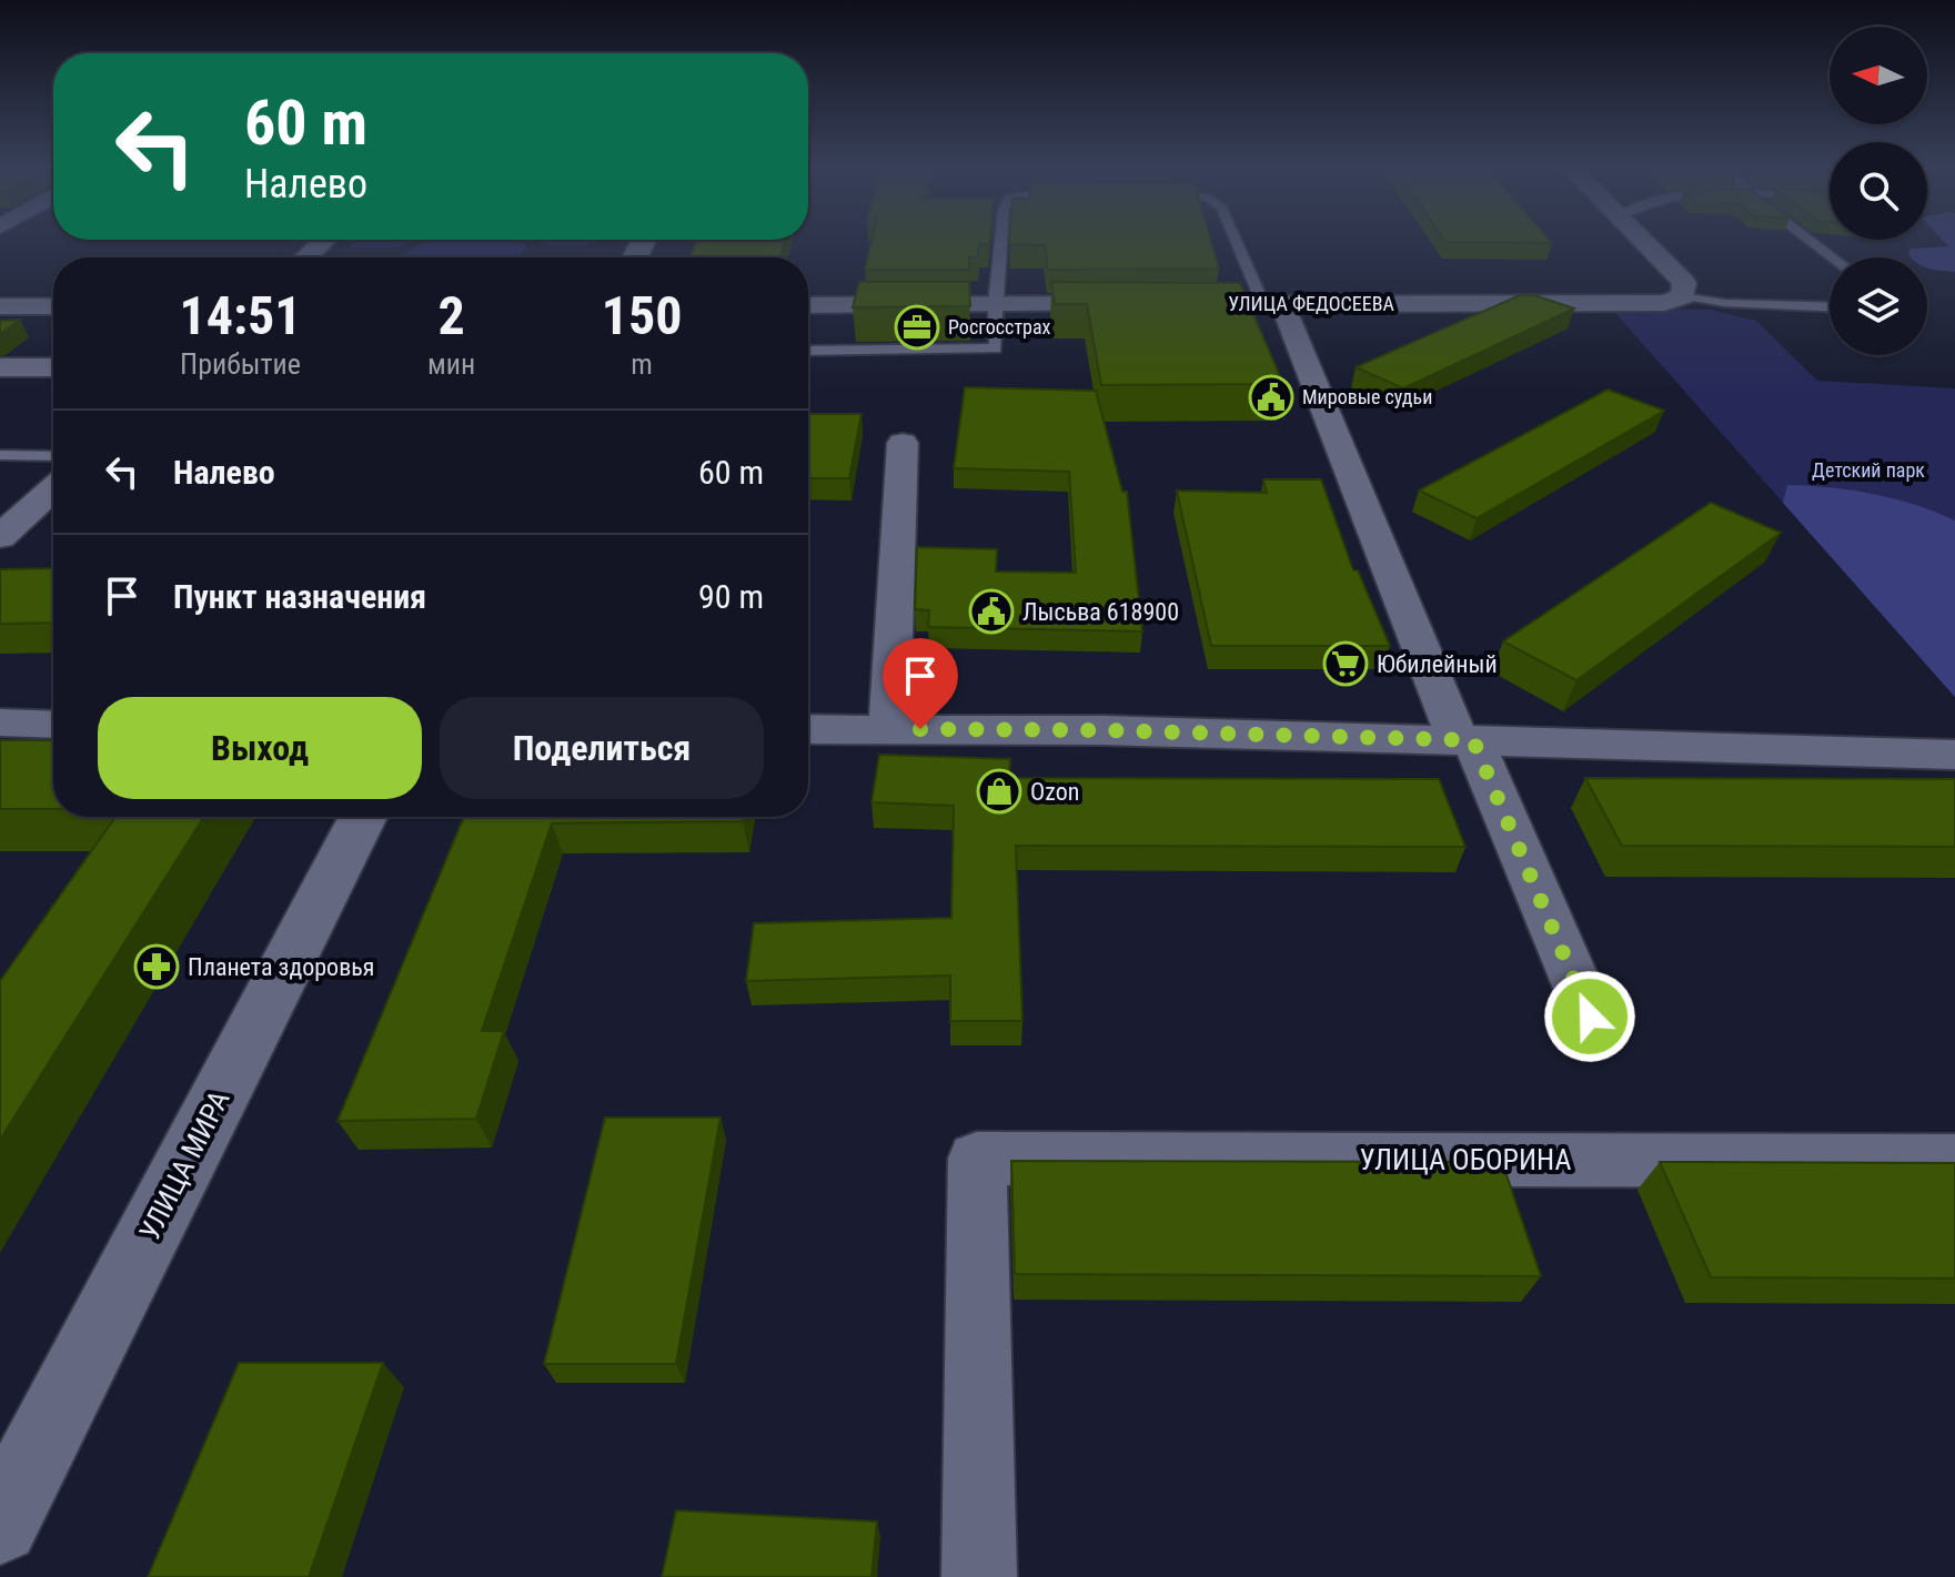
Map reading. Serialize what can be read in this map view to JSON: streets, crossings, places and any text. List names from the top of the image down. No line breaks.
{"streets":{"street":["УЛИЦА ФЕДОСЕЕВА","УЛИЦА ОБОРИНА","УЛИЦА МИРА"]},"parks":["Детский парк"],"places":{"office":["Росгосстрах"],"public building":["Мировые судьи","Лысьва 618900"],"supermarket":["Юбилейный"],"shop":["Ozon"],"pharmacy":["Планета здоровья"]},"north":"left","page":{"turn":["60 m","Налево"],"eta":["14:51","Прибытие","2","мин","150","m"],"list":[{"name":"Налево","value":"60 m"},{"name":"Пункт назначения","value":"90 m"}],"buttons":["Выход","Поделиться"]}}
